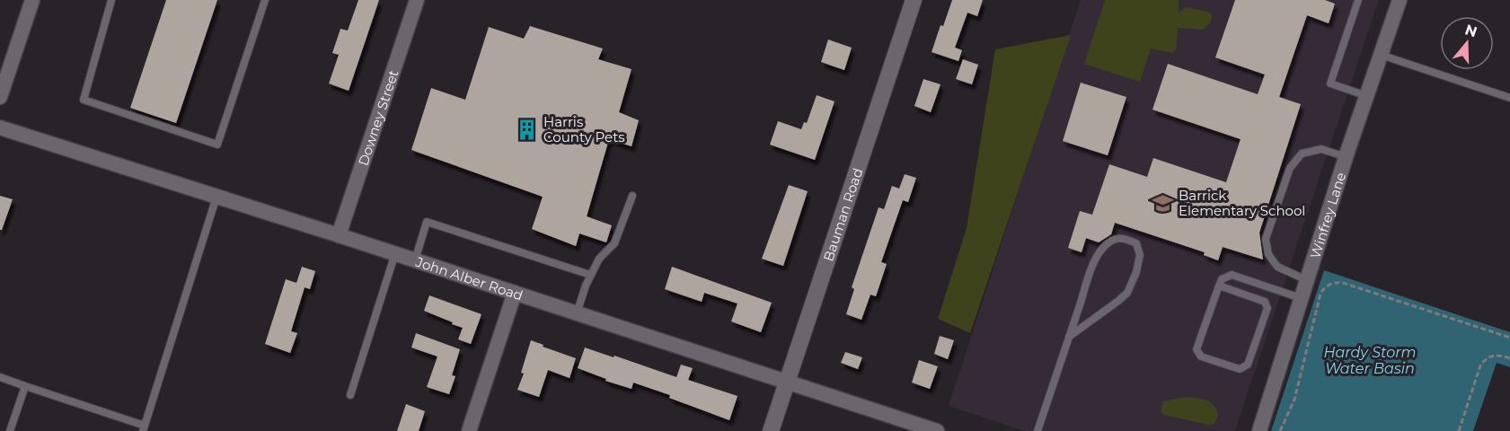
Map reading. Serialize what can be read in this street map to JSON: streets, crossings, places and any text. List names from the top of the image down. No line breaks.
{"streets":{"street":["Downey Street","Bauman Road","Winfrey Lane","John Alber Road"]},"crossings":[["Downey Street","John Alber Road"],["Bauman Road","John Alber Road"]],"water":["Hardy Storm Water Basin"],"places":{"building":["Harris County Pets"],"school or university":["Barrick Elementary School"]},"north":"top"}
